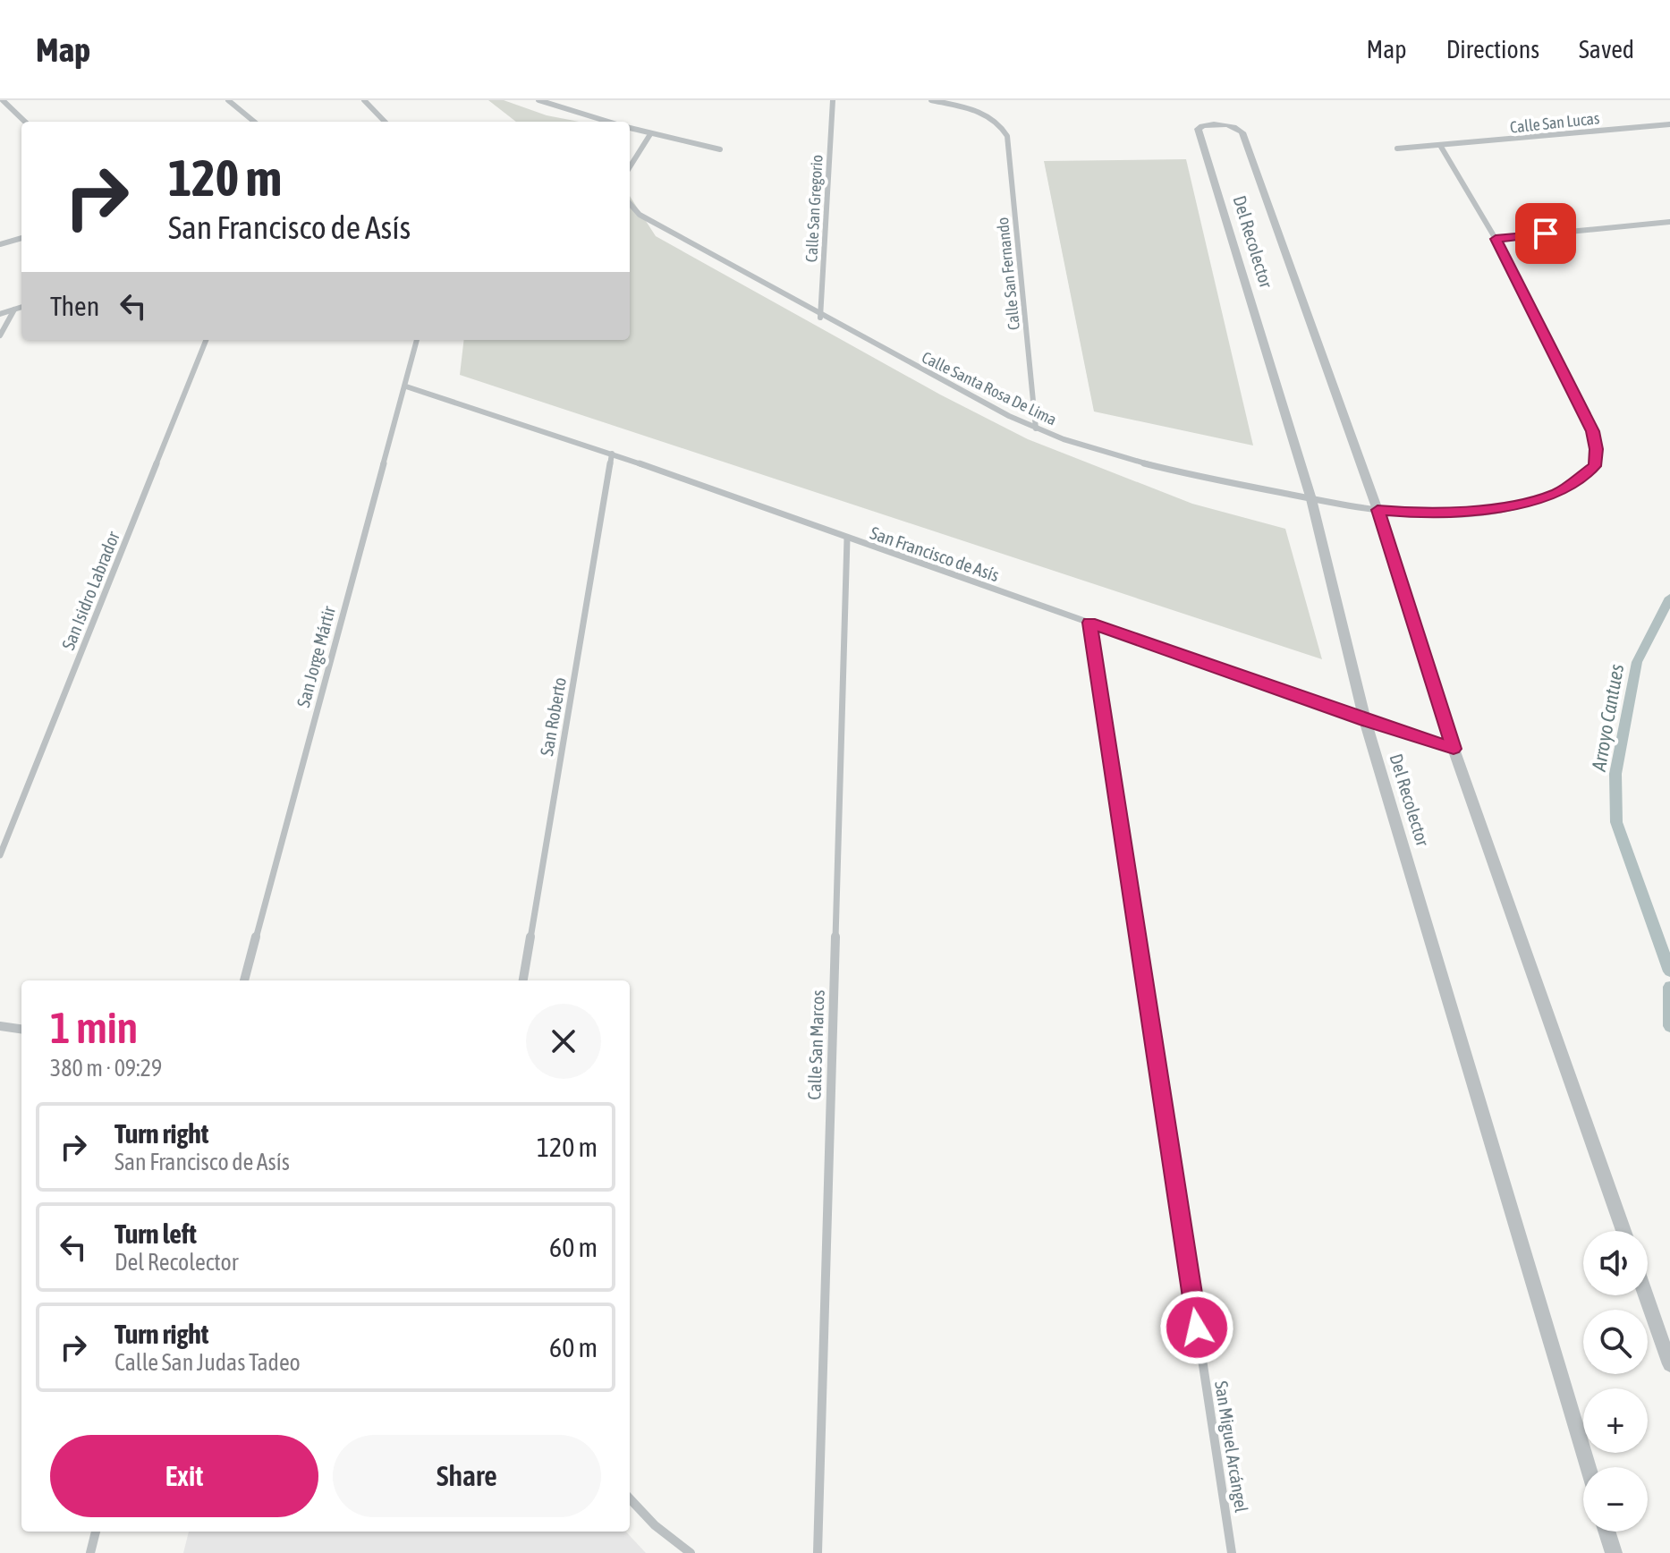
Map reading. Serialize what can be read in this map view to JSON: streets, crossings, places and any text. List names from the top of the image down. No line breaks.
{"streets":{"street":["Calle San Lucas","Calle San Gregorio","Del Recolector","Calle San Fernando","Calle Santa Rosa De Lima","San Francisco de Asís","San Isidro Labrador","San Jorge Mártir","San Roberto","Calle San Marcos","San Miguel Arcángel"]},"crossings":[["Calle San Gregorio","Calle Santa Rosa De Lima"],["Del Recolector","Calle Santa Rosa De Lima"],["Del Recolector","San Francisco de Asís"],["Calle San Fernando","Calle Santa Rosa De Lima"],["San Francisco de Asís","San Jorge Mártir"],["San Francisco de Asís","San Roberto"],["San Francisco de Asís","Calle San Marcos"],["San Francisco de Asís","San Miguel Arcángel"]],"water":["Arroyo Cantues"],"page":{"header":"Map","nav":["Map","Directions","Saved"],"turn":["120 m","San Francisco de Asís"],"then":"Then","heading":["1 min","380 m · 09:29"],"list":[{"name":"Turn right","note":"San Francisco de Asís","value":"120 m"},{"name":"Turn left","note":"Del Recolector","value":"60 m"},{"name":"Turn right","note":"Calle San Judas Tadeo","value":"60 m"}],"map_buttons":["+","−"],"buttons":["Exit","Share"]}}
